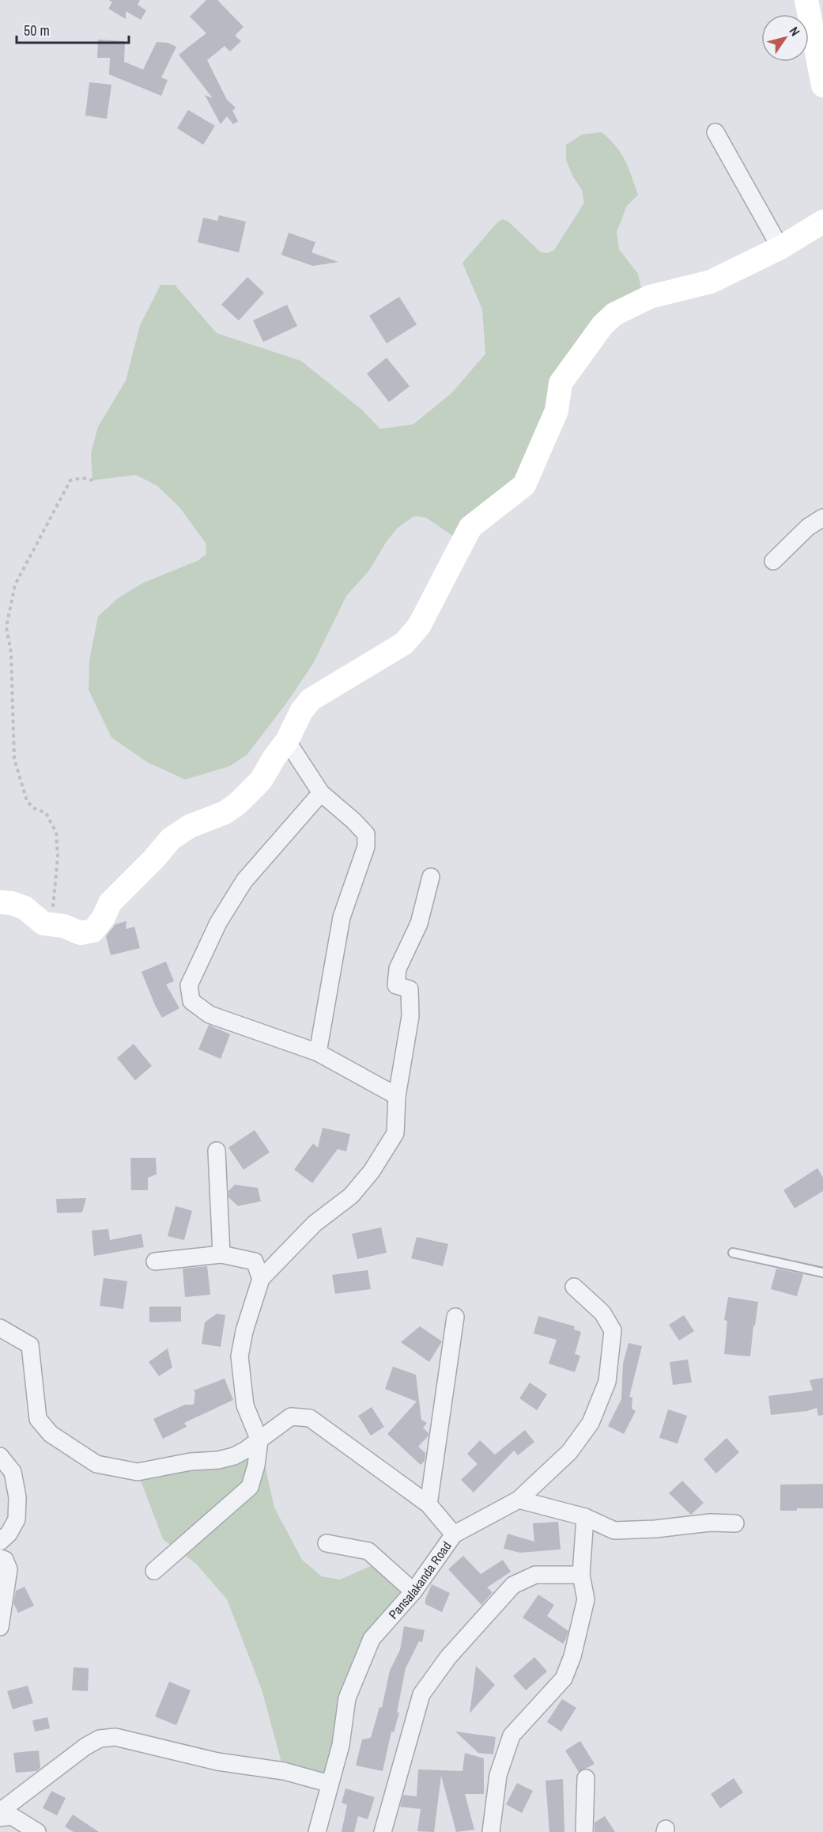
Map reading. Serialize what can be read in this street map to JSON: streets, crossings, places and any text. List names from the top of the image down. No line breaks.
{"streets":{"street":["Pansalakanda Road"]},"scale_bar":"50 m","north":"top right"}
